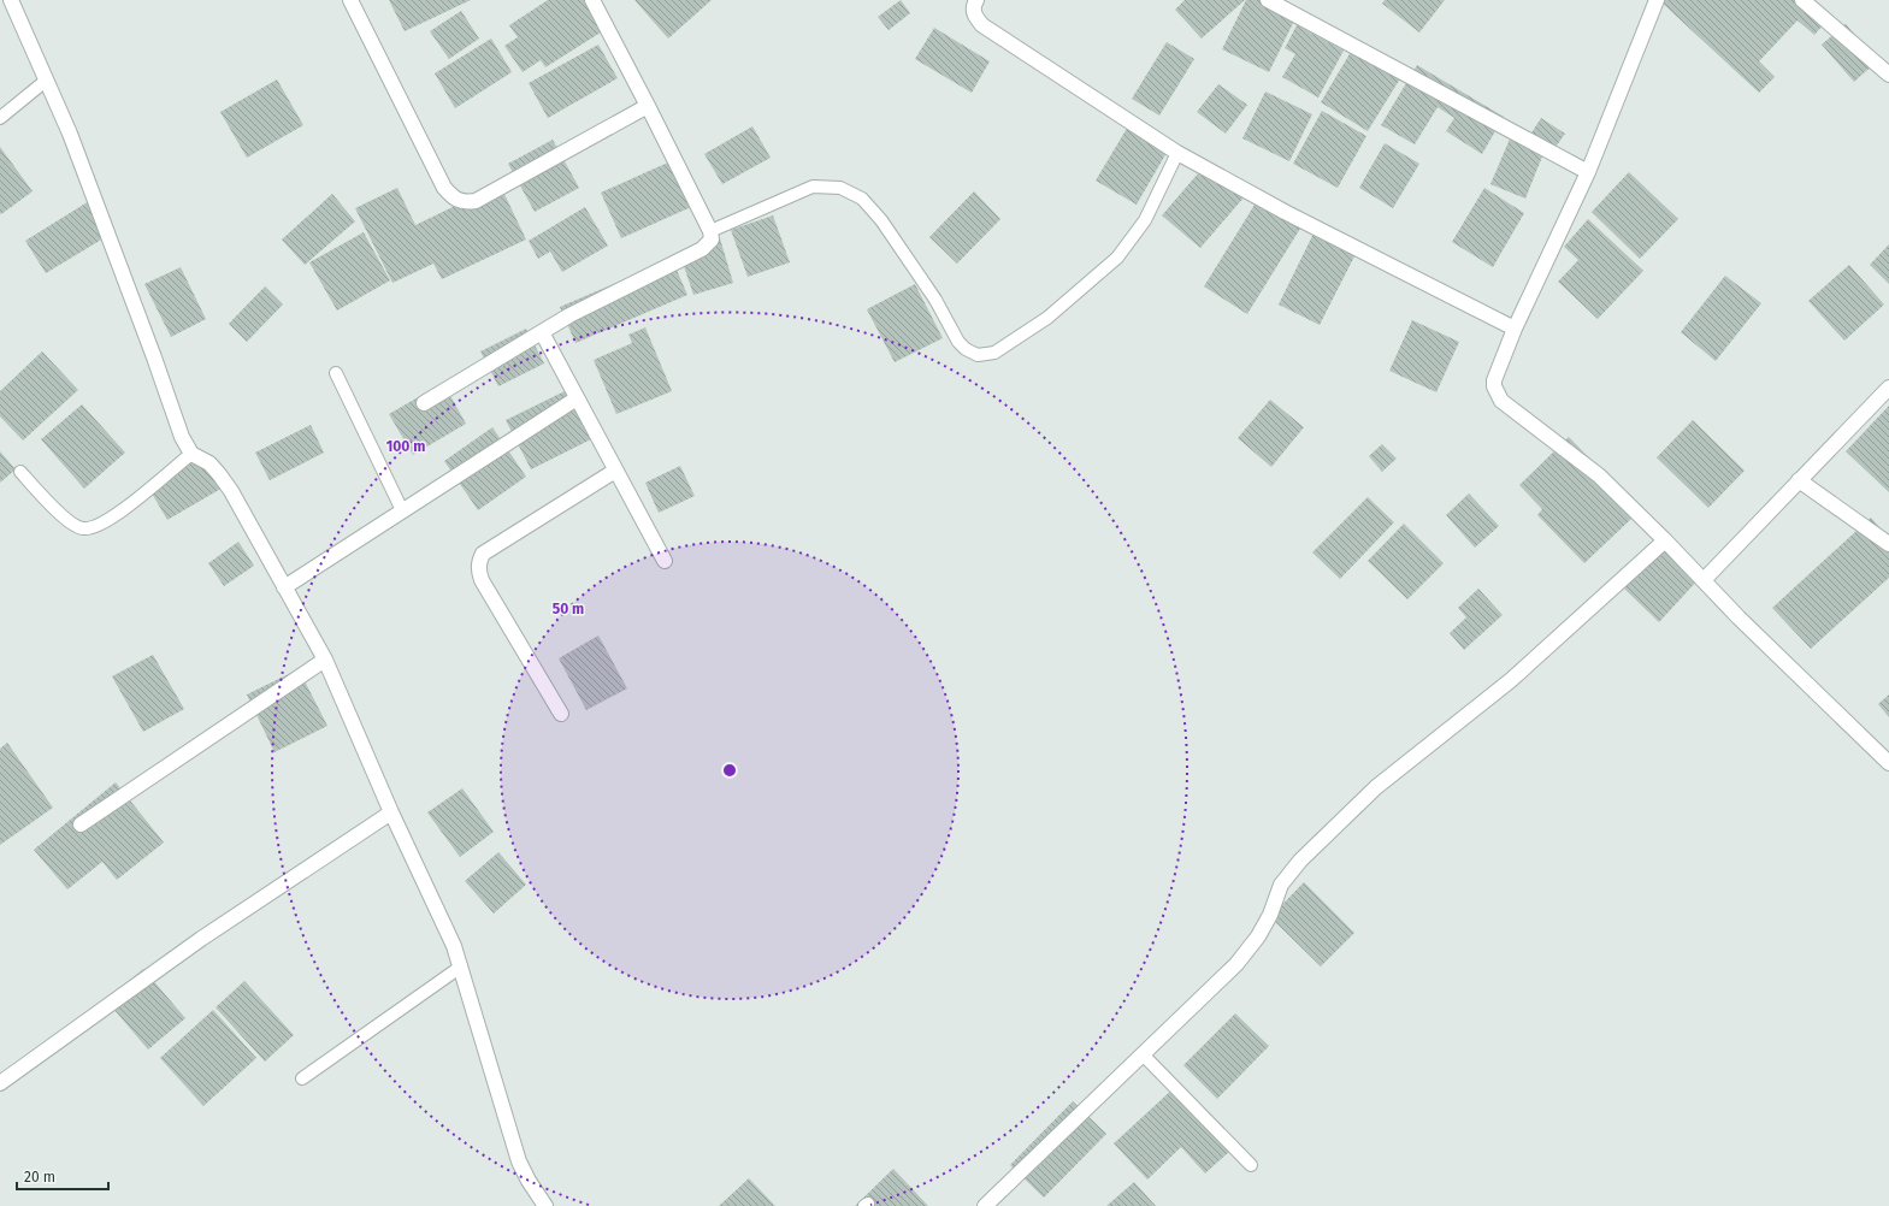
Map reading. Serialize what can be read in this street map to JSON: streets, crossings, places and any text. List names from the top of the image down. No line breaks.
{"scale_bar":"20 m","rings":["100 m","50 m"]}
